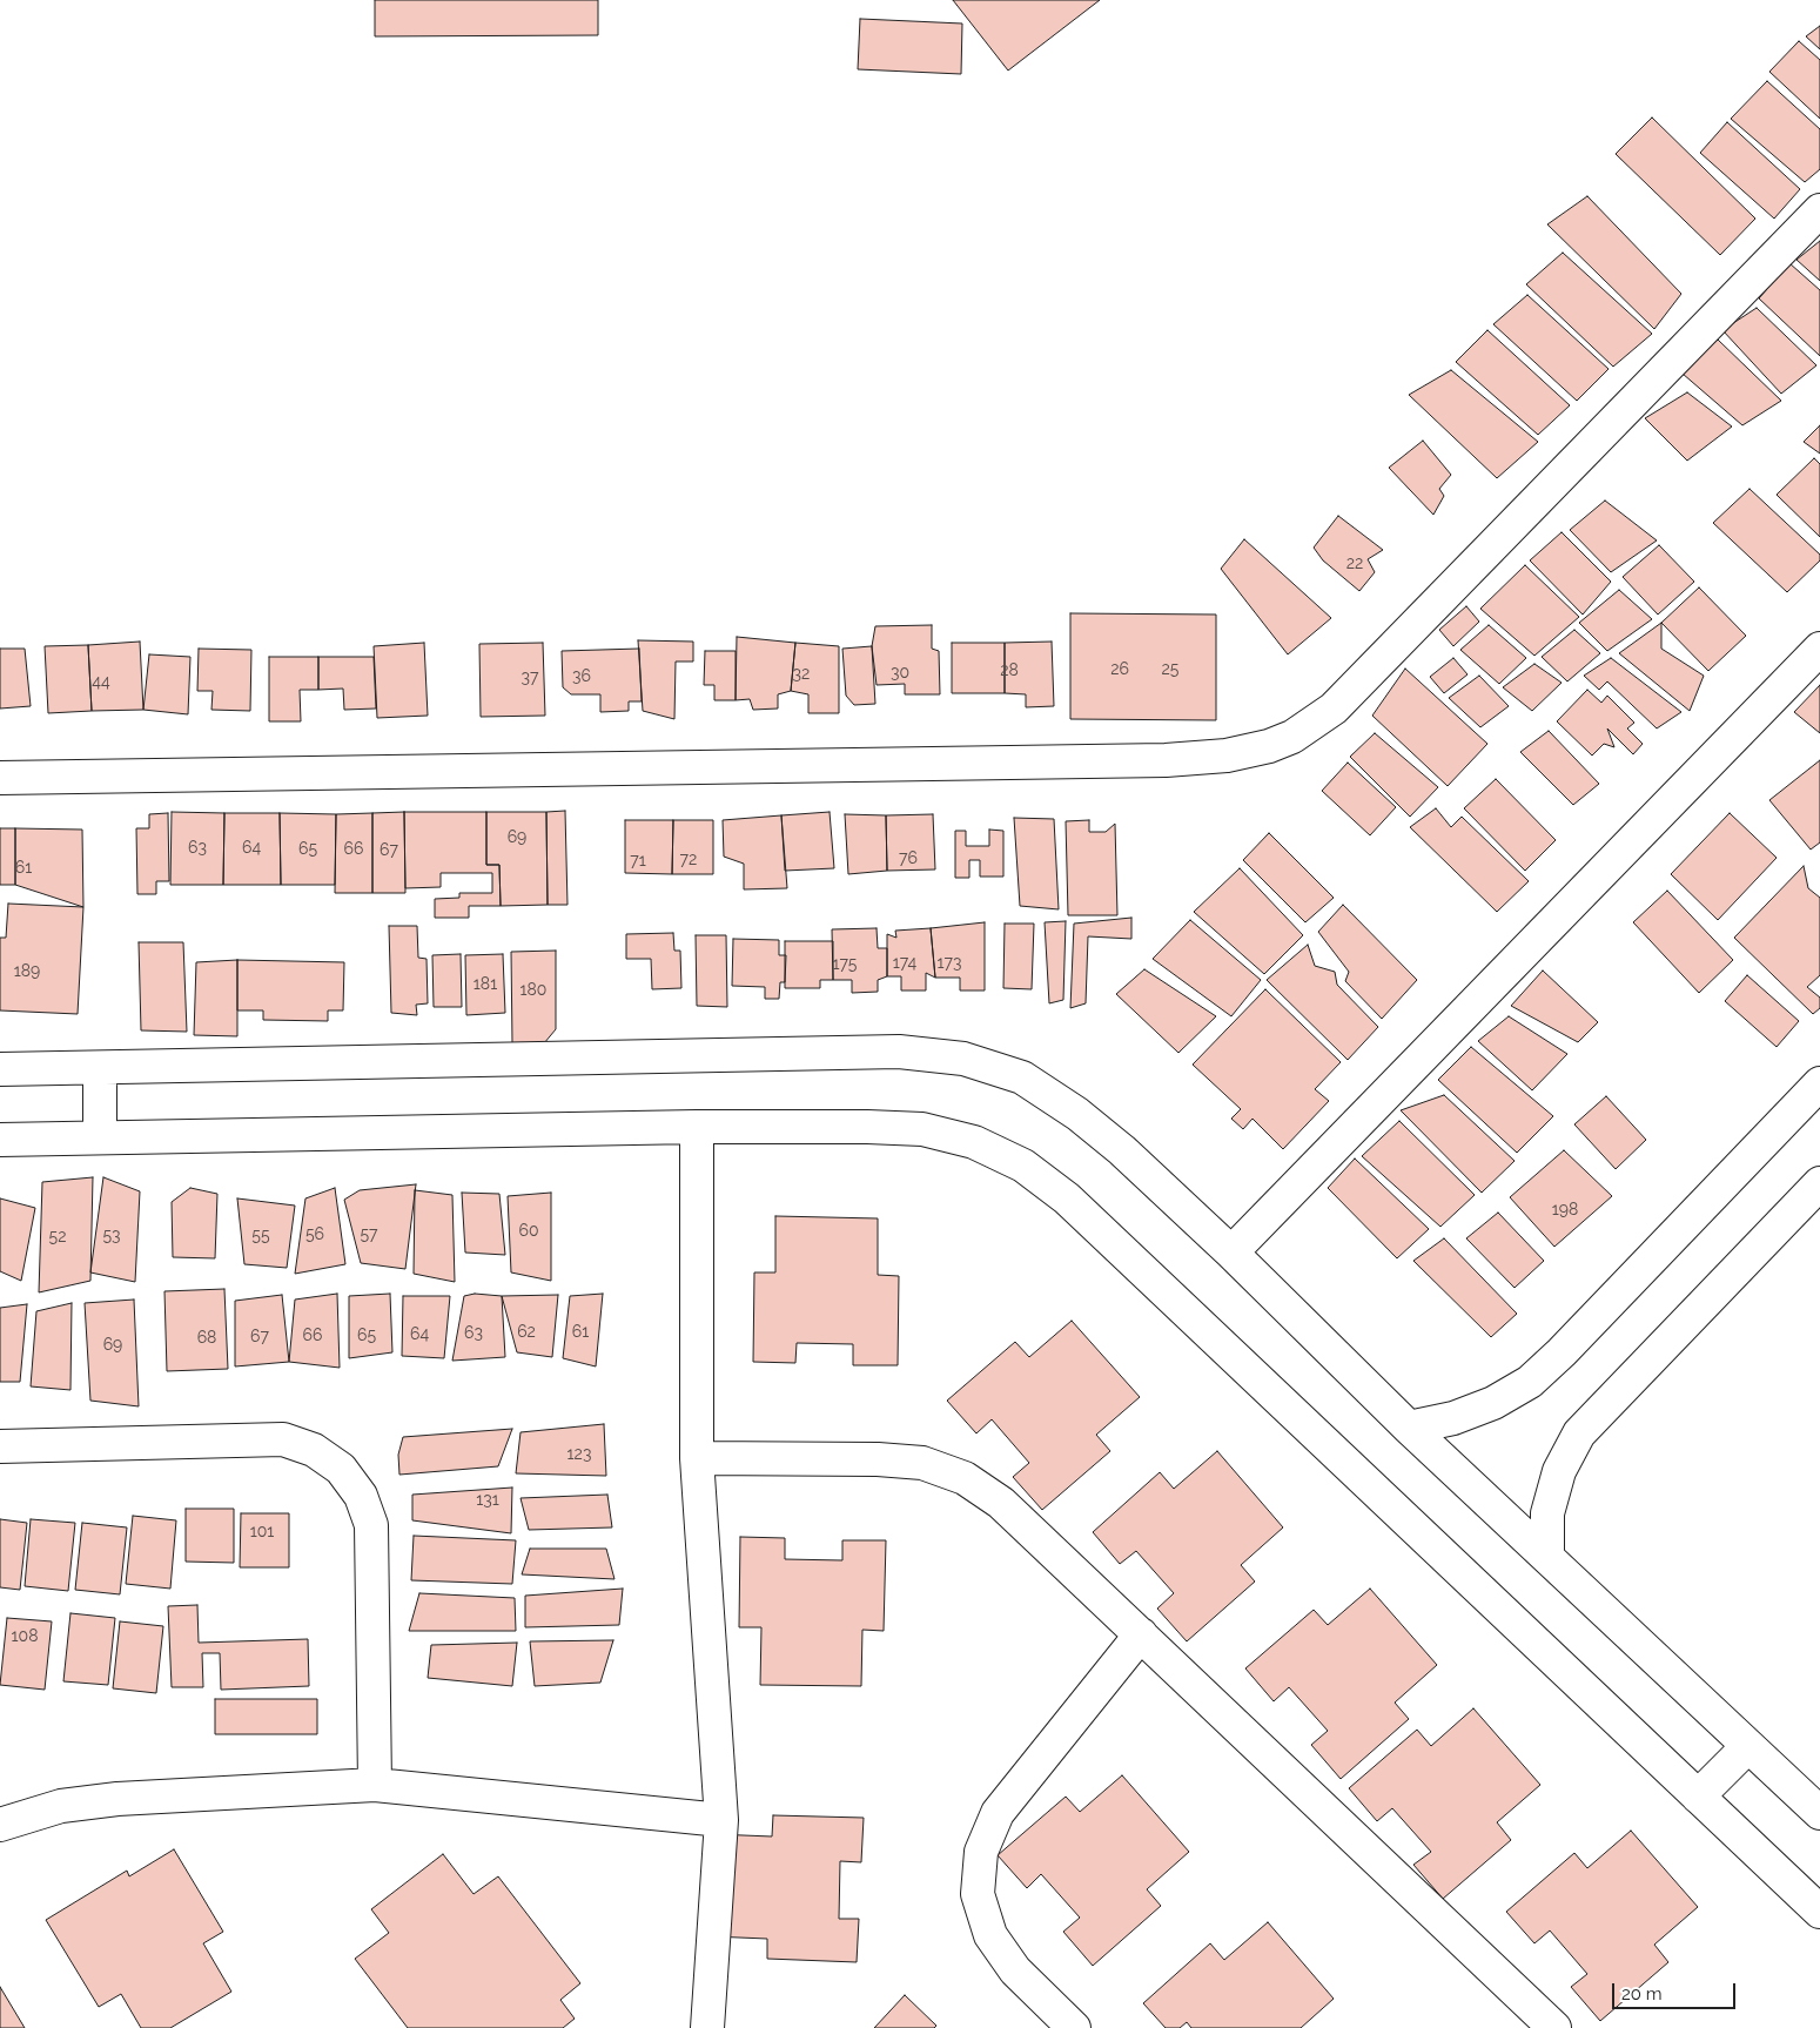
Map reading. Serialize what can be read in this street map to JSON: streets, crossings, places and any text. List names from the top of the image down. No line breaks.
{"house_numbers":["22","26","25","28","30","32","36","37","44","69","63","64","65","66","67","76","72","71","61","174","173","175","189","181","180","198","60","56","57","53","55","52","62","61","63","64","66","65","67","68","69","123","131","101","108"],"scale_bar":"20 m"}
